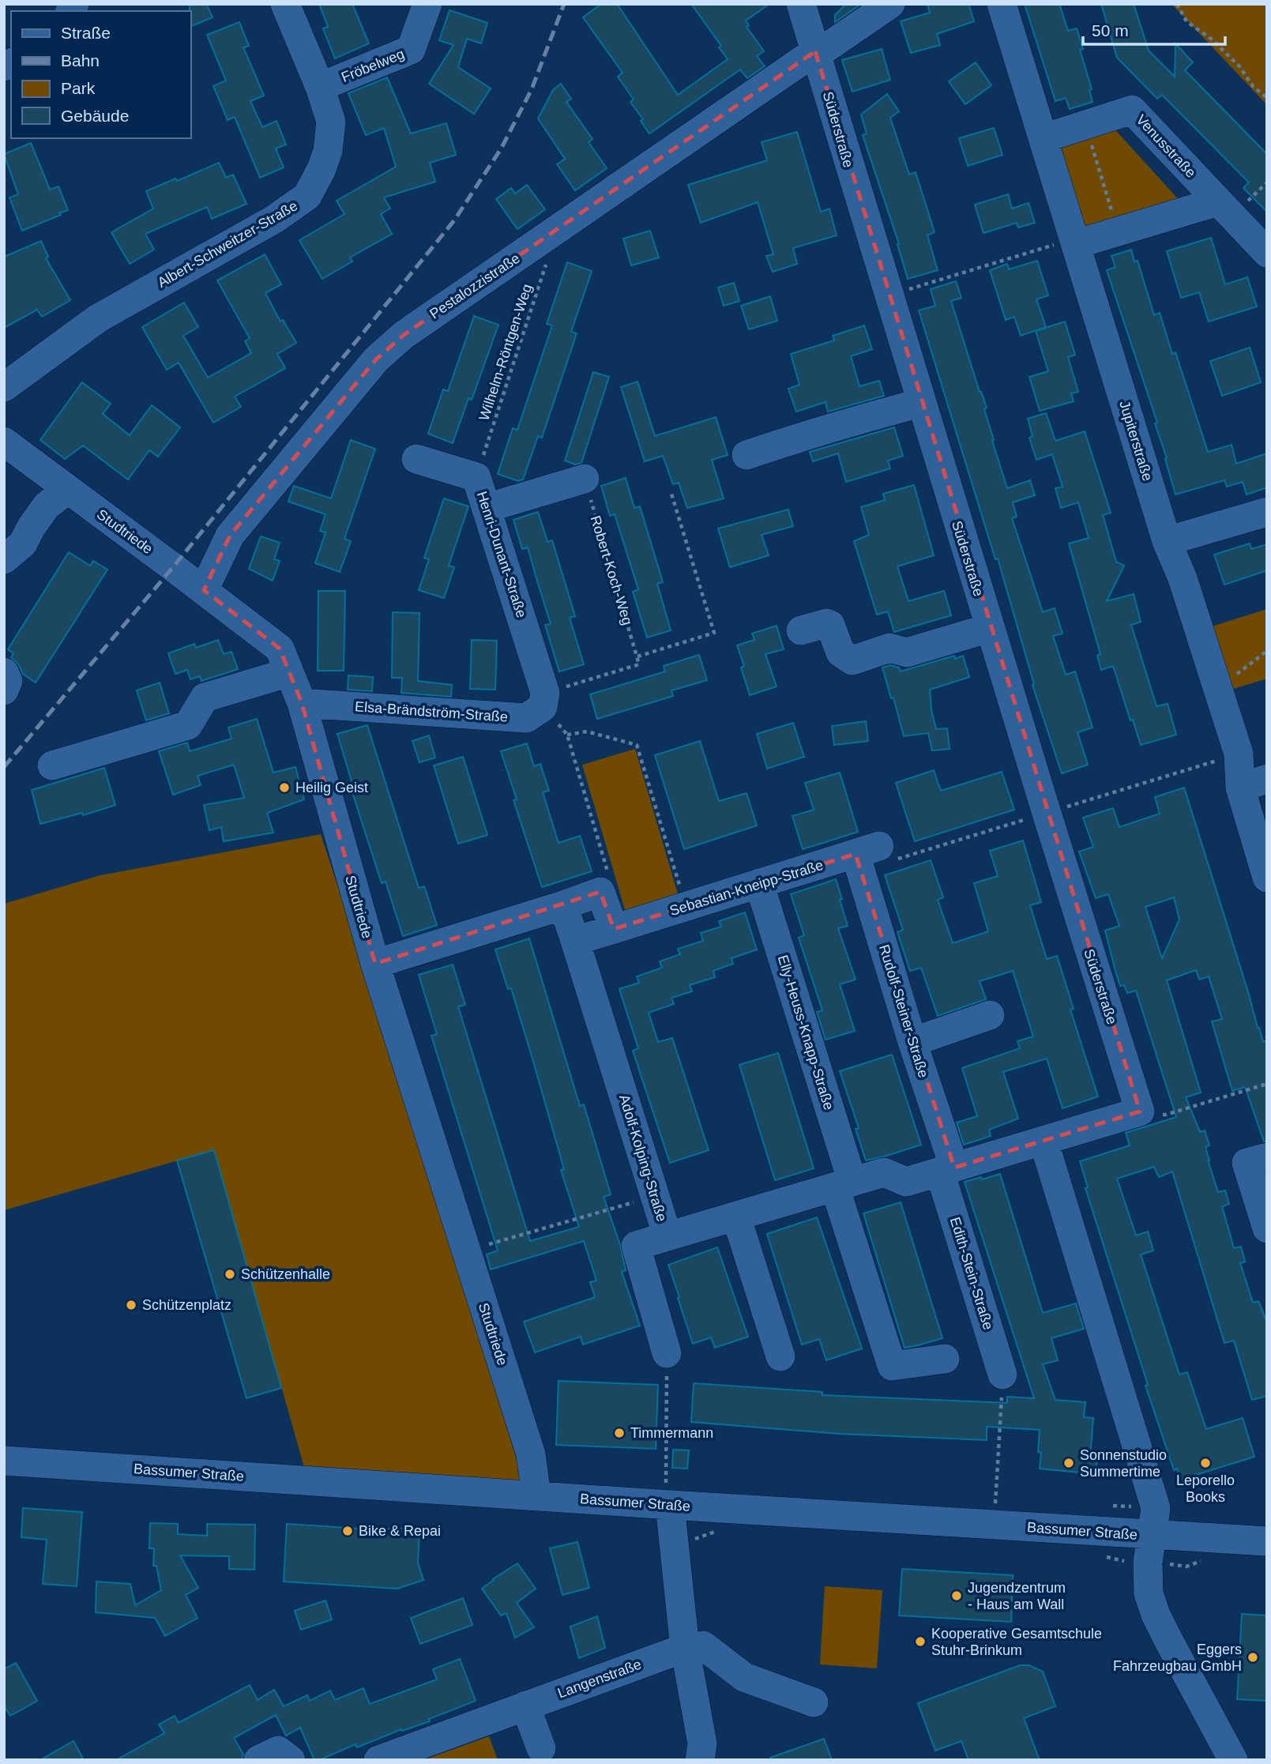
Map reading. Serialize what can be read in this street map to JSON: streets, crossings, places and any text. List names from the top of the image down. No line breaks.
{"streets":{"street":["Fröbelweg","Süderstraße","Venusstraße","Albert-Schweitzer-Straße","Pestalozzistraße","Jupiterstraße","Studtriede","Henri-Dunant-Straße","Elsa-Brändström-Straße","Sebastian-Kneipp-Straße","Rudolf-Steiner-Straße","Elly-Heuss-Knapp-Straße","Adolf-Kolping-Straße","Edith-Stein-Straße","Bassumer Straße","Langenstraße"],"path":["Wilhelm-Röntgen-Weg","Robert-Koch-Weg"]},"crossings":[["Fröbelweg","Albert-Schweitzer-Straße"],["Süderstraße","Pestalozzistraße"],["Venusstraße","Jupiterstraße"],["Pestalozzistraße","Wilhelm-Röntgen-Weg"],["Pestalozzistraße","Studtriede"],["Wilhelm-Röntgen-Weg","Henri-Dunant-Straße"],["Studtriede","Elsa-Brändström-Straße"],["Studtriede","Bassumer Straße"],["Henri-Dunant-Straße","Elsa-Brändström-Straße"],["Sebastian-Kneipp-Straße","Rudolf-Steiner-Straße"],["Sebastian-Kneipp-Straße","Elly-Heuss-Knapp-Straße"],["Sebastian-Kneipp-Straße","Adolf-Kolping-Straße"],["Rudolf-Steiner-Straße","Edith-Stein-Straße"]],"places":["Heilig Geist","Schützenhalle","Schützenplatz","Timmermann","Sonnenstudio Summertime","Leporello Books","Bike & Repai","Jugendzentrum - Haus am Wall","Kooperative Gesamtschule Stuhr-Brinkum","Eggers Fahrzeugbau GmbH"],"legend":["Straße","Bahn","Park","Gebäude"],"scale_bar":"50 m"}
